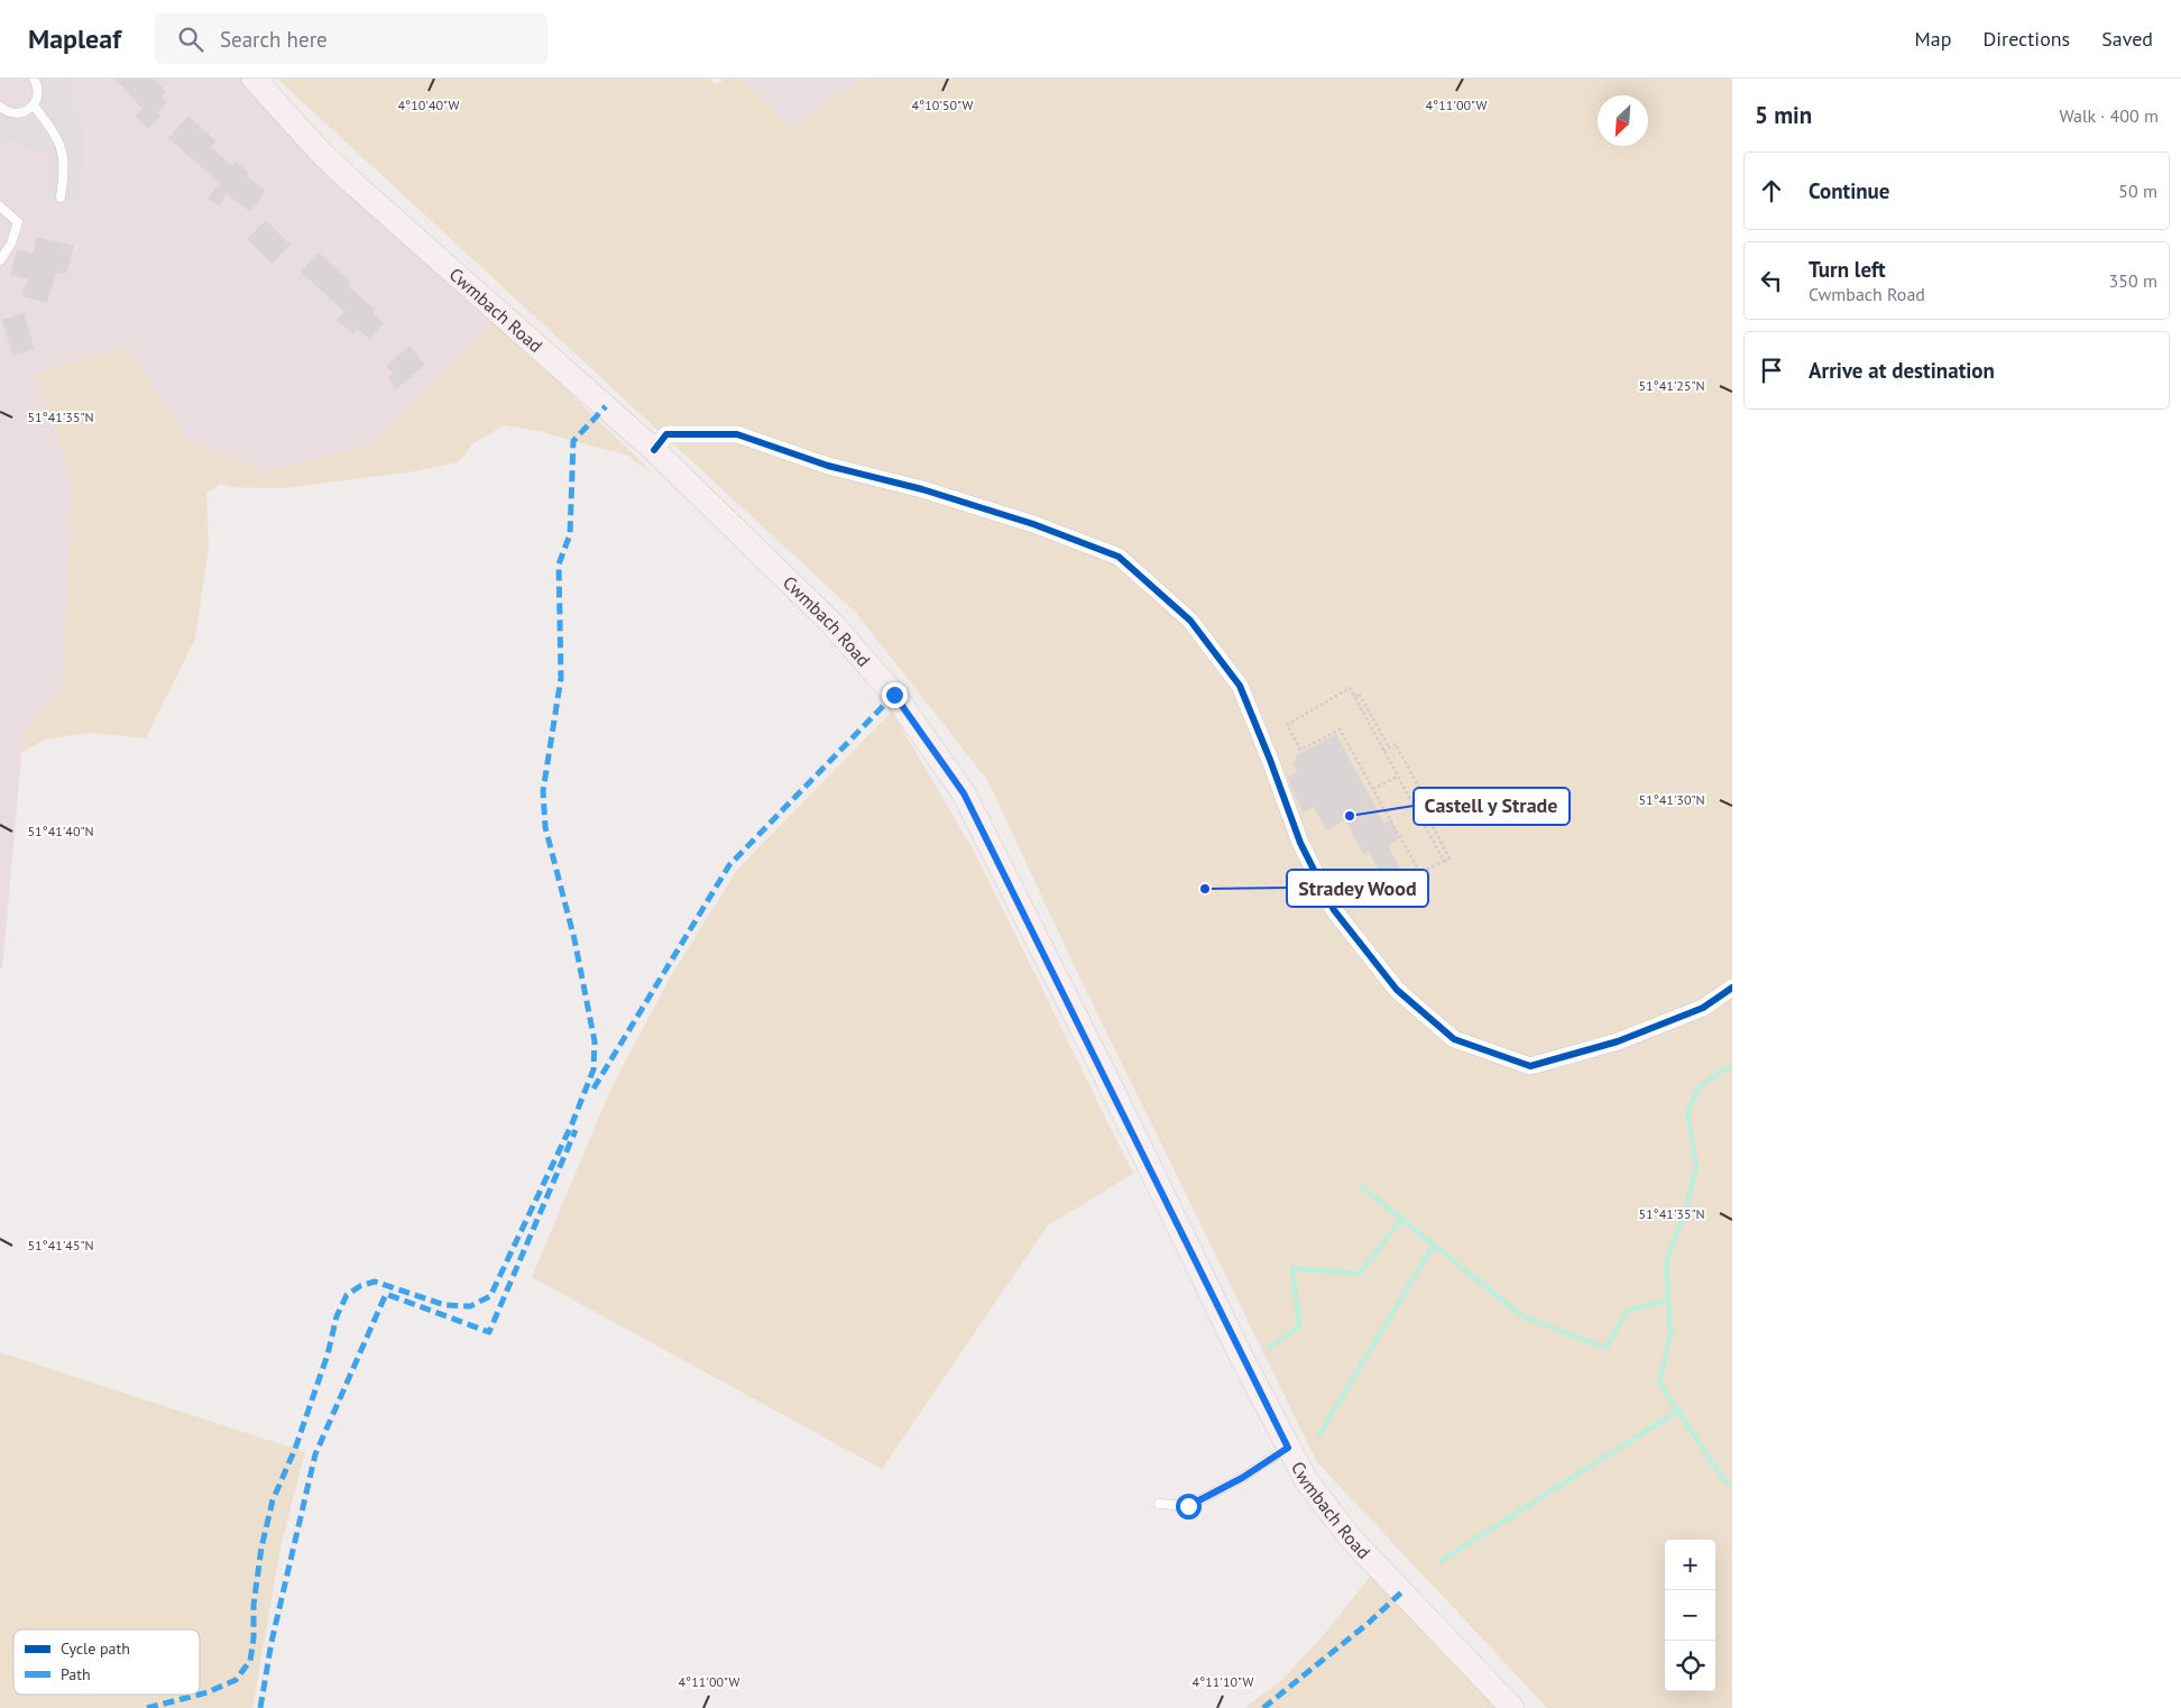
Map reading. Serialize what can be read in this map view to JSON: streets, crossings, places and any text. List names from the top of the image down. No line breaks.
{"streets":{"main road":["Cwmbach Road"]},"places":["Castell y Strade","Stradey Wood"],"legend":["Cycle path","Path"],"north":"bottom left","page":{"header":"Mapleaf","search":"Search here","nav":["Map","Directions","Saved"],"heading":["5 min","Walk · 400 m"],"list":[["Continue","50 m"],["Turn left","Cwmbach Road","350 m"],"Arrive at destination"],"map_buttons":["+","−"]},"coordinates":["4°10'50\"W","4°11'00\"W","4°10'40\"W","51°41'25\"N","51°41'35\"N","51°41'30\"N","51°41'40\"N","51°41'45\"N","4°11'10\"W"]}
